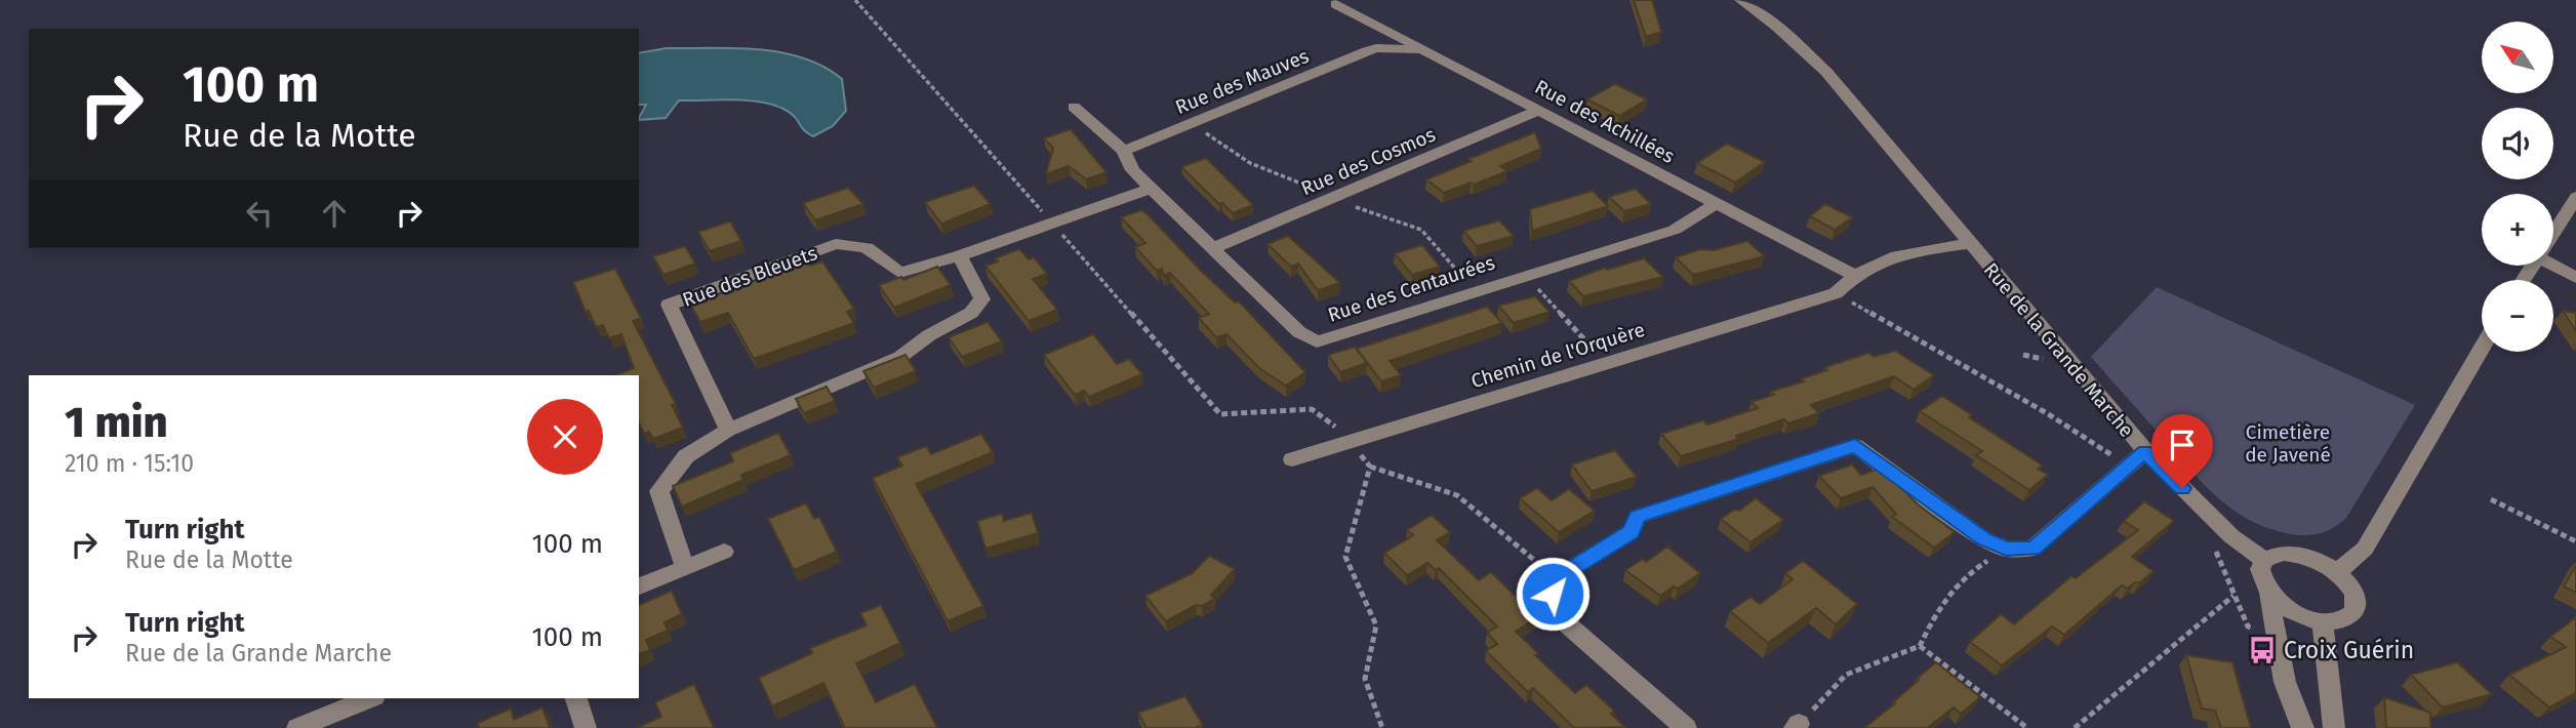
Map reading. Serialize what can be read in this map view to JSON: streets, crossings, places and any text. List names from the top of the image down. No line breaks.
{"streets":{"street":["Rue des Mauves","Rue des Achillées","Rue des Cosmos","Rue des Bleuets","Rue des Centaurées","Rue de la Grande Marche","Chemin de l'Orquère"]},"crossings":[["Rue des Mauves","Rue des Achillées"],["Rue des Mauves","Rue des Centaurées"],["Rue des Achillées","Rue des Cosmos"],["Rue des Achillées","Rue des Centaurées"],["Rue des Cosmos","Rue des Centaurées"],["Rue des Bleuets","Rue des Centaurées"]],"parks":["Cimetière de Javené"],"places":{"bus stop":["Croix Guérin"]},"north":"top left","page":{"map_buttons":["+","−"],"turn":["100 m","Rue de la Motte"],"heading":["1 min","210 m · 15:10"],"list":[{"name":"Turn right","note":"Rue de la Motte","value":"100 m"},{"name":"Turn right","note":"Rue de la Grande Marche","value":"100 m"}]}}
